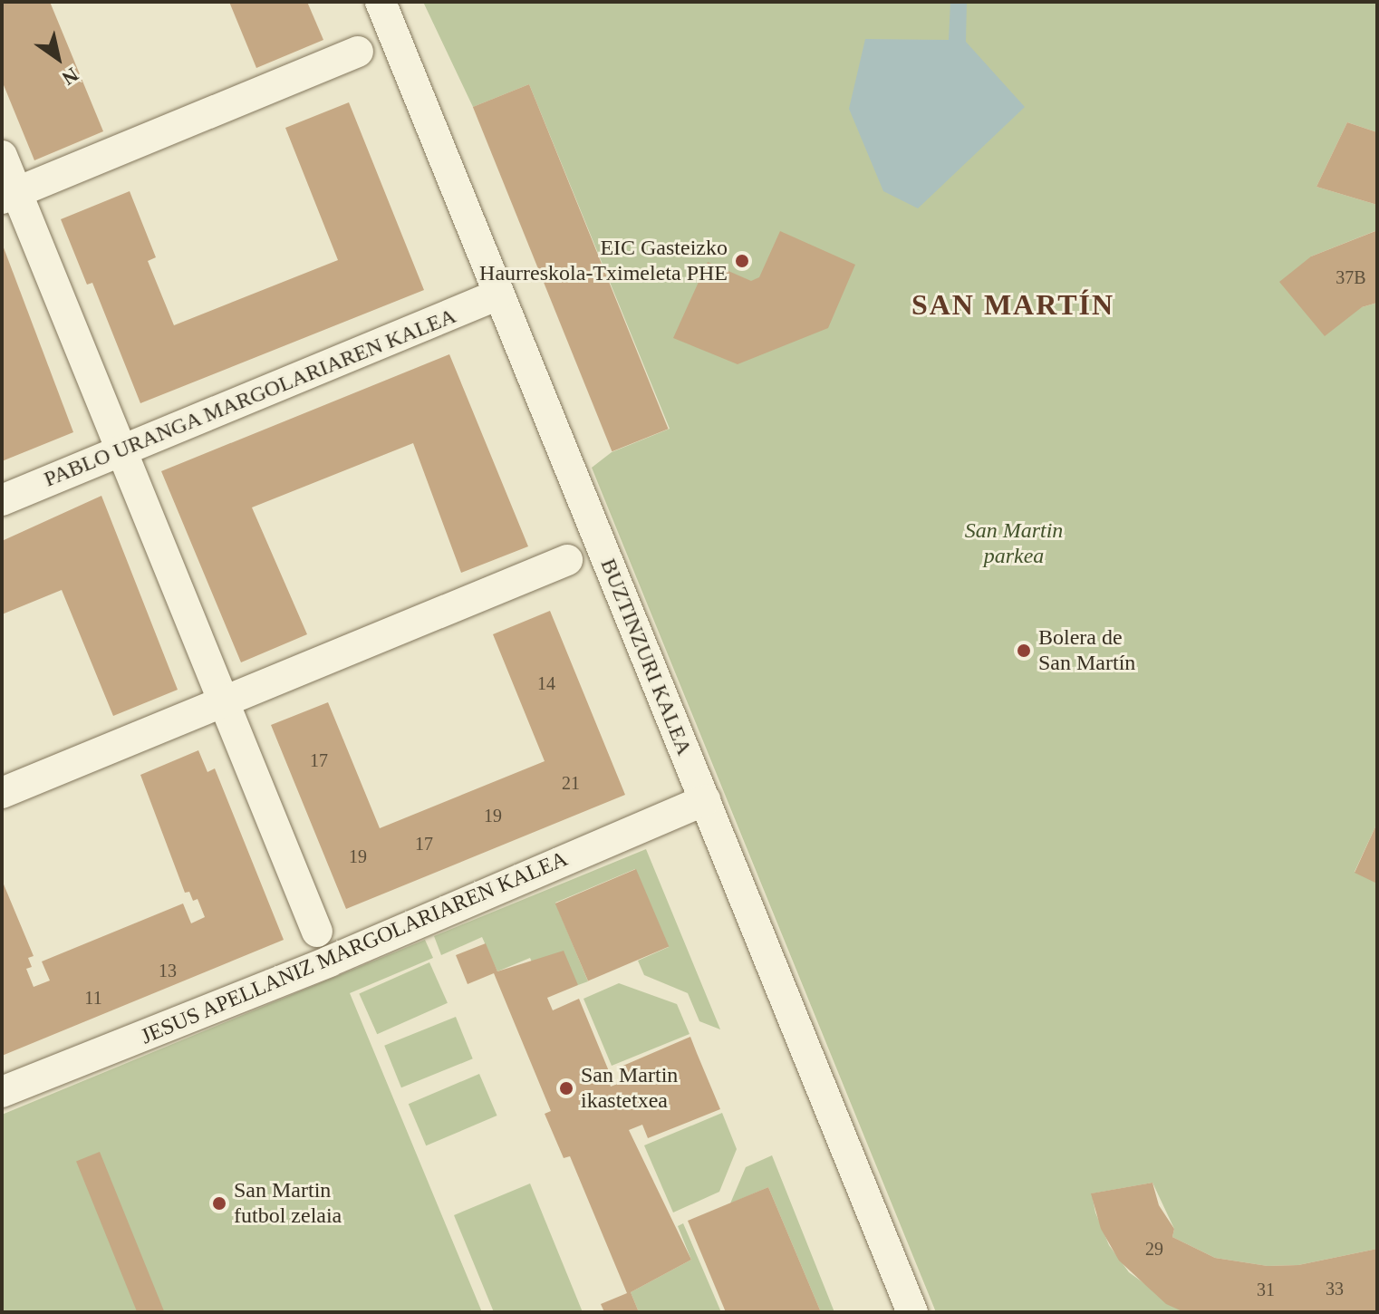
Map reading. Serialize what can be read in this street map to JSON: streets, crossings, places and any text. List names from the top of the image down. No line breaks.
{"streets":{"street":["PABLO URANGA MARGOLARIAREN KALEA","BUZTINZURI KALEA","JESUS APELLANIZ MARGOLARIAREN KALEA"]},"crossings":[["PABLO URANGA MARGOLARIAREN KALEA","BUZTINZURI KALEA"],["BUZTINZURI KALEA","JESUS APELLANIZ MARGOLARIAREN KALEA"]],"districts":["SAN MARTÍN"],"parks":["San Martin parkea"],"places":["EIC Gasteizko Haurreskola-Tximeleta PHE","Bolera de San Martín","San Martin ikastetxea","San Martin futbol zelaia"],"house_numbers":["37B","14","17","21","19","17","19","13","11","29","33","31"],"north":"bottom right"}
